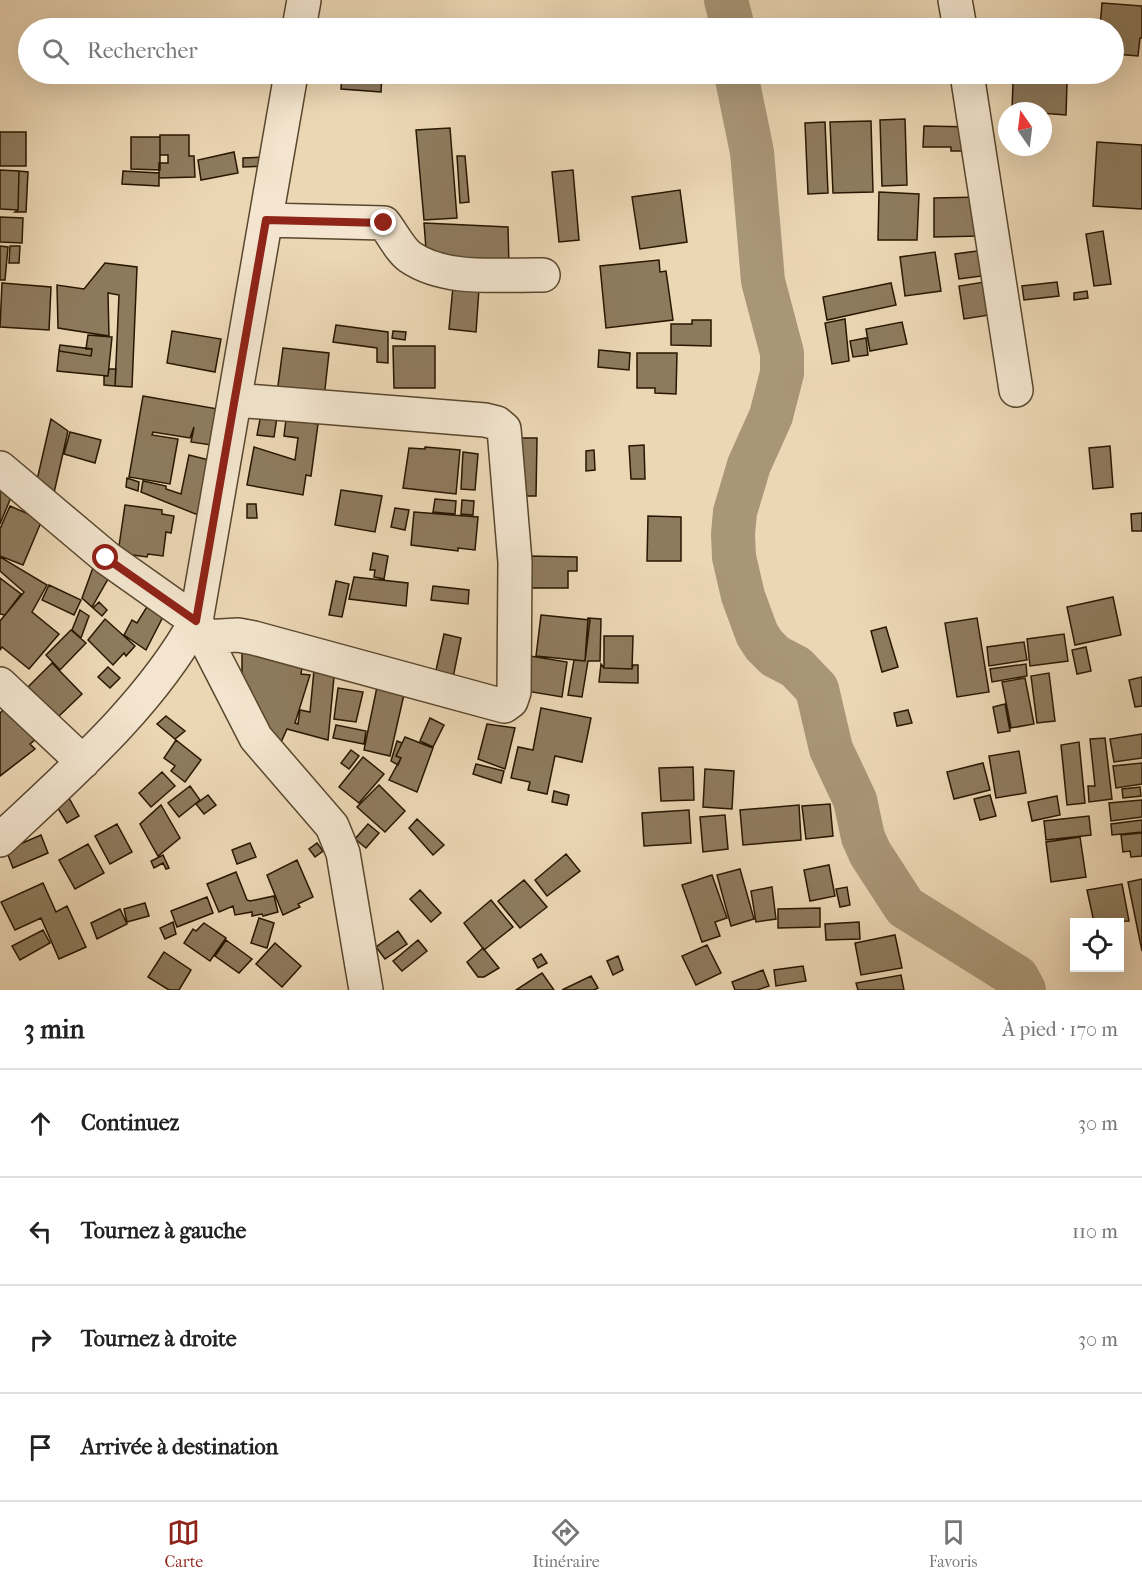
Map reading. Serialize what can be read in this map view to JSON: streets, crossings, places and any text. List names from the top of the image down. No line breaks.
{"north":"top","page":{"search":"Rechercher","heading":["3 min","À pied · 170 m"],"list":[["Continuez","30 m"],["Tournez à gauche","110 m"],["Tournez à droite","30 m"],"Arrivée à destination"],"nav":["Carte","Itinéraire","Favoris"]}}
